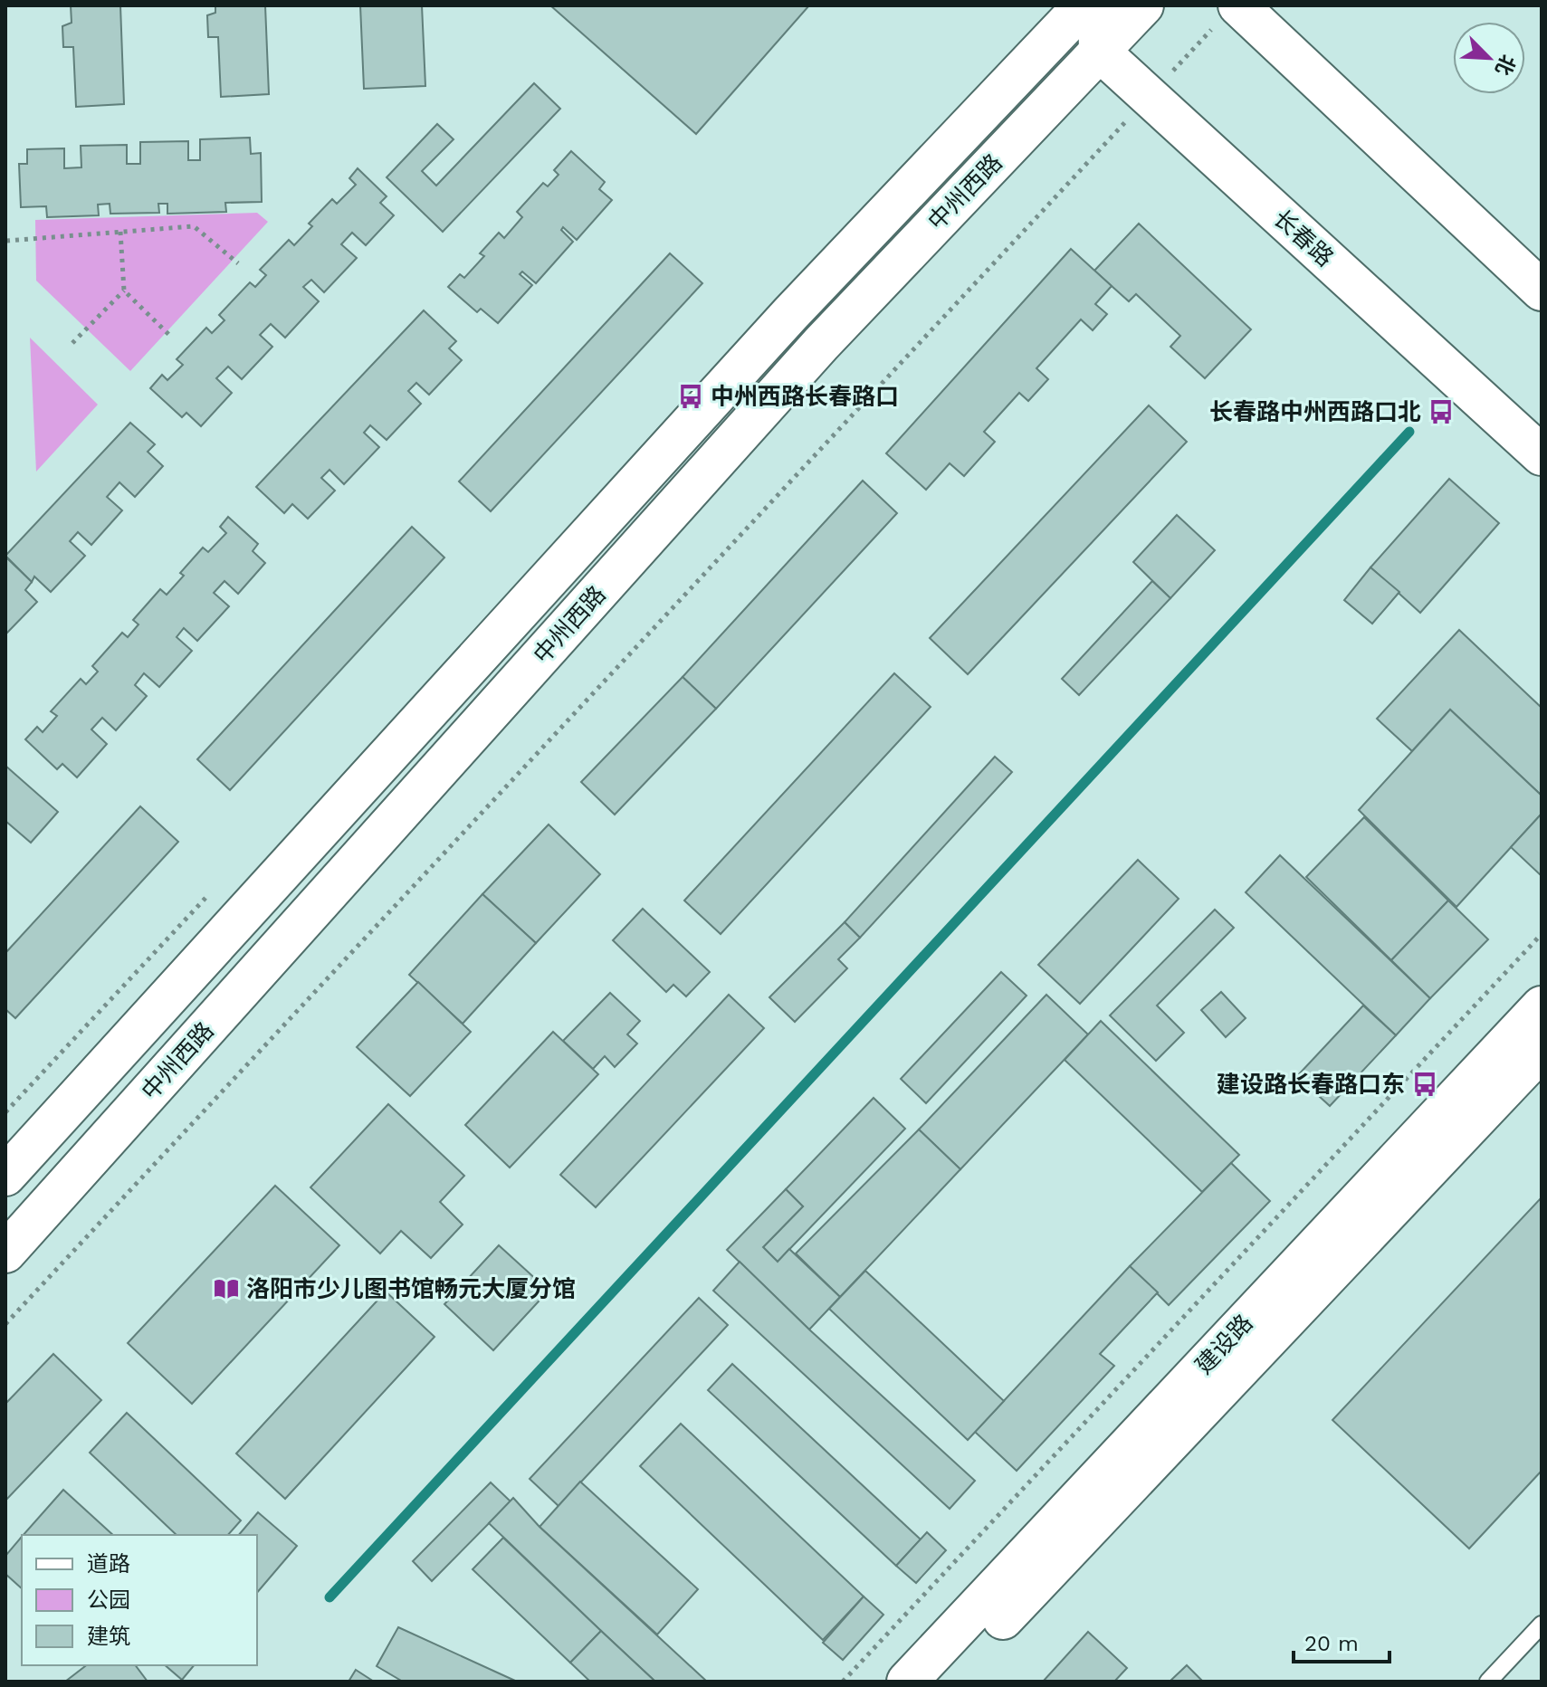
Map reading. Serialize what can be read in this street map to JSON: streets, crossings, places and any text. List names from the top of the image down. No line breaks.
{"streets":{"main road":["中州西路","长春路","建设路"]},"crossings":[["中州西路","长春路"]],"places":{"bus stop":["中州西路长春路口","长春路中州西路口北","建设路长春路口东"],"library":["洛阳市少儿图书馆畅元大厦分馆"]},"legend":["道路","公园","建筑"],"scale_bar":"20 m","north":"bottom right"}
